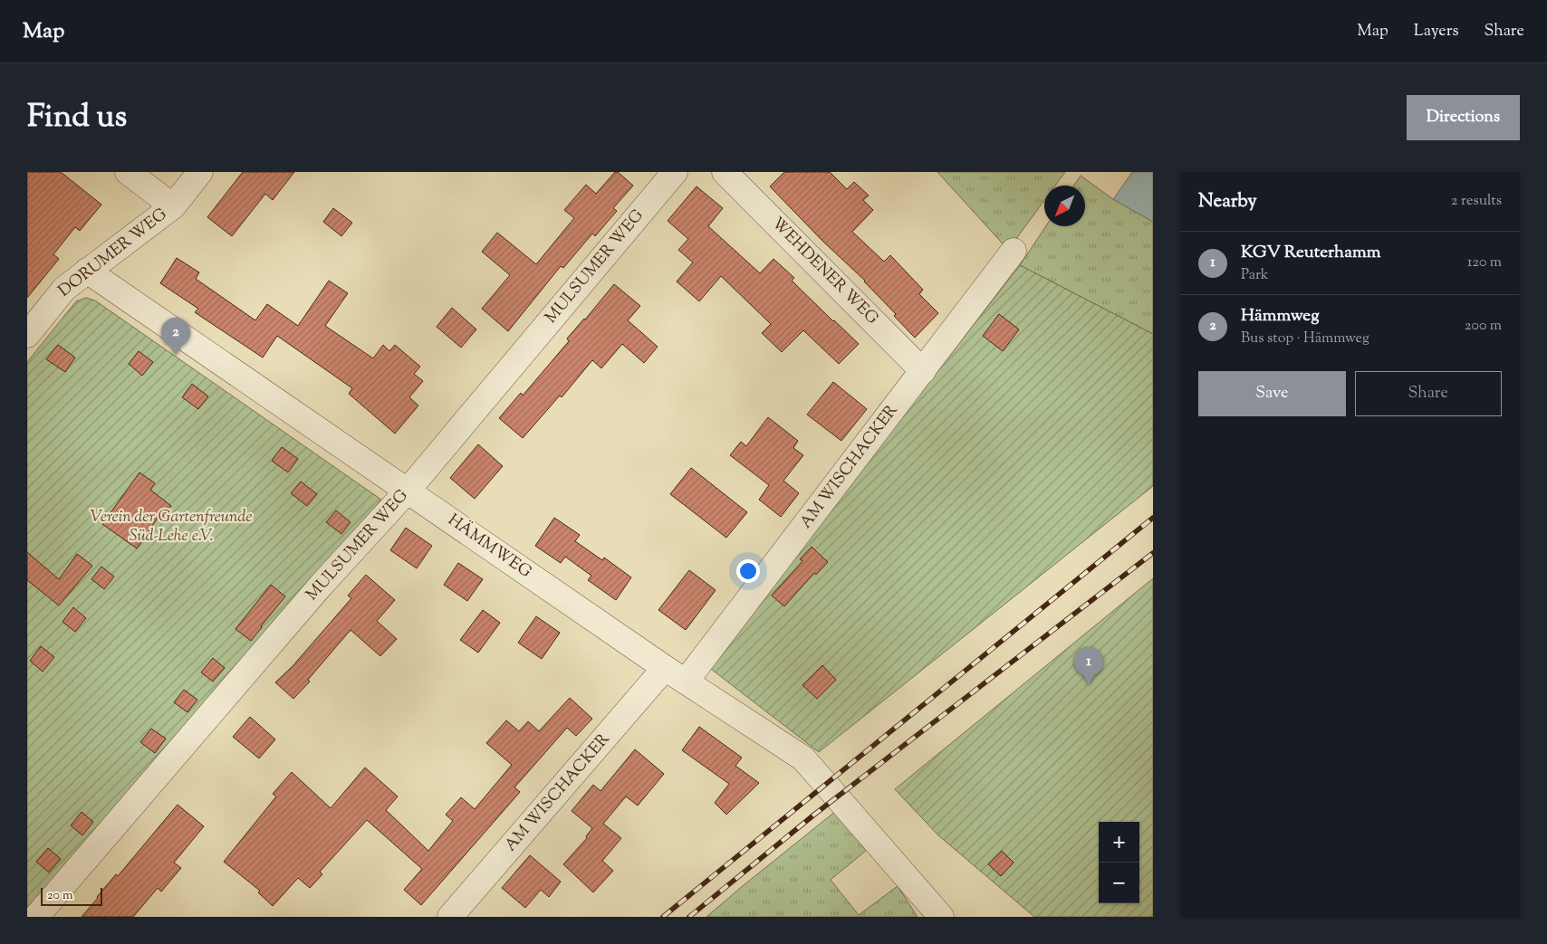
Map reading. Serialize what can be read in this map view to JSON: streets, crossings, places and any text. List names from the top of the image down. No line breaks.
{"streets":{"street":["DORUMER WEG","MULSUMER WEG","WEHDENER WEG","AM WISCHACKER","HÄMMWEG"]},"crossings":[["DORUMER WEG","HÄMMWEG"],["MULSUMER WEG","HÄMMWEG"],["WEHDENER WEG","AM WISCHACKER"],["AM WISCHACKER","HÄMMWEG"]],"parks":["Verein der Gartenfreunde Süd-Lehe e.V."],"scale_bar":"20 m","north":"bottom left","page":{"header":"Map","nav":["Map","Layers","Share"],"title":"Find us","buttons":["Directions",["Save","Share"]],"heading":["Nearby","2 results"],"list":[{"mark":"1","name":"KGV Reuterhamm","note":"Park","value":"120 m"},{"mark":"2","name":"Hämmweg","note":"Bus stop · Hämmweg","value":"200 m"}],"pins":["2","1"],"map_buttons":["+","−"],"scale":"20 m"}}
